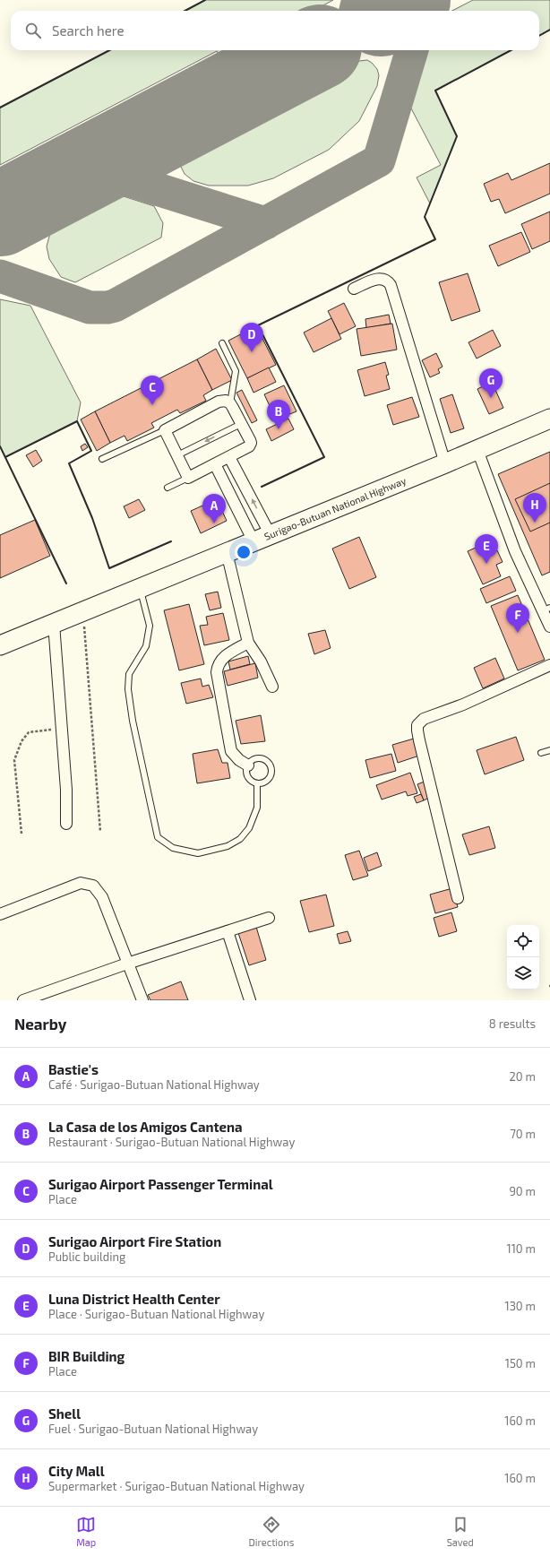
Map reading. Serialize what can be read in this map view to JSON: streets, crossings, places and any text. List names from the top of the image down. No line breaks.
{"streets":{"highway":["Surigao-Butuan National Highway"]},"page":{"search":"Search here","pins":["D","G","C","B","H","A","E","F"],"heading":["Nearby","8 results"],"list":[{"mark":"A","name":"Bastie's","note":"Café · Surigao-Butuan National Highway","value":"20 m"},{"mark":"B","name":"La Casa de los Amigos Cantena","note":"Restaurant · Surigao-Butuan National Highway","value":"70 m"},{"mark":"C","name":"Surigao Airport Passenger Terminal","note":"Place","value":"90 m"},{"mark":"D","name":"Surigao Airport Fire Station","note":"Public building","value":"110 m"},{"mark":"E","name":"Luna District Health Center","note":"Place · Surigao-Butuan National Highway","value":"130 m"},{"mark":"F","name":"BIR Building","note":"Place","value":"150 m"},{"mark":"G","name":"Shell","note":"Fuel · Surigao-Butuan National Highway","value":"160 m"},{"mark":"H","name":"City Mall","note":"Supermarket · Surigao-Butuan National Highway","value":"160 m"}],"nav":["Map","Directions","Saved"]}}
